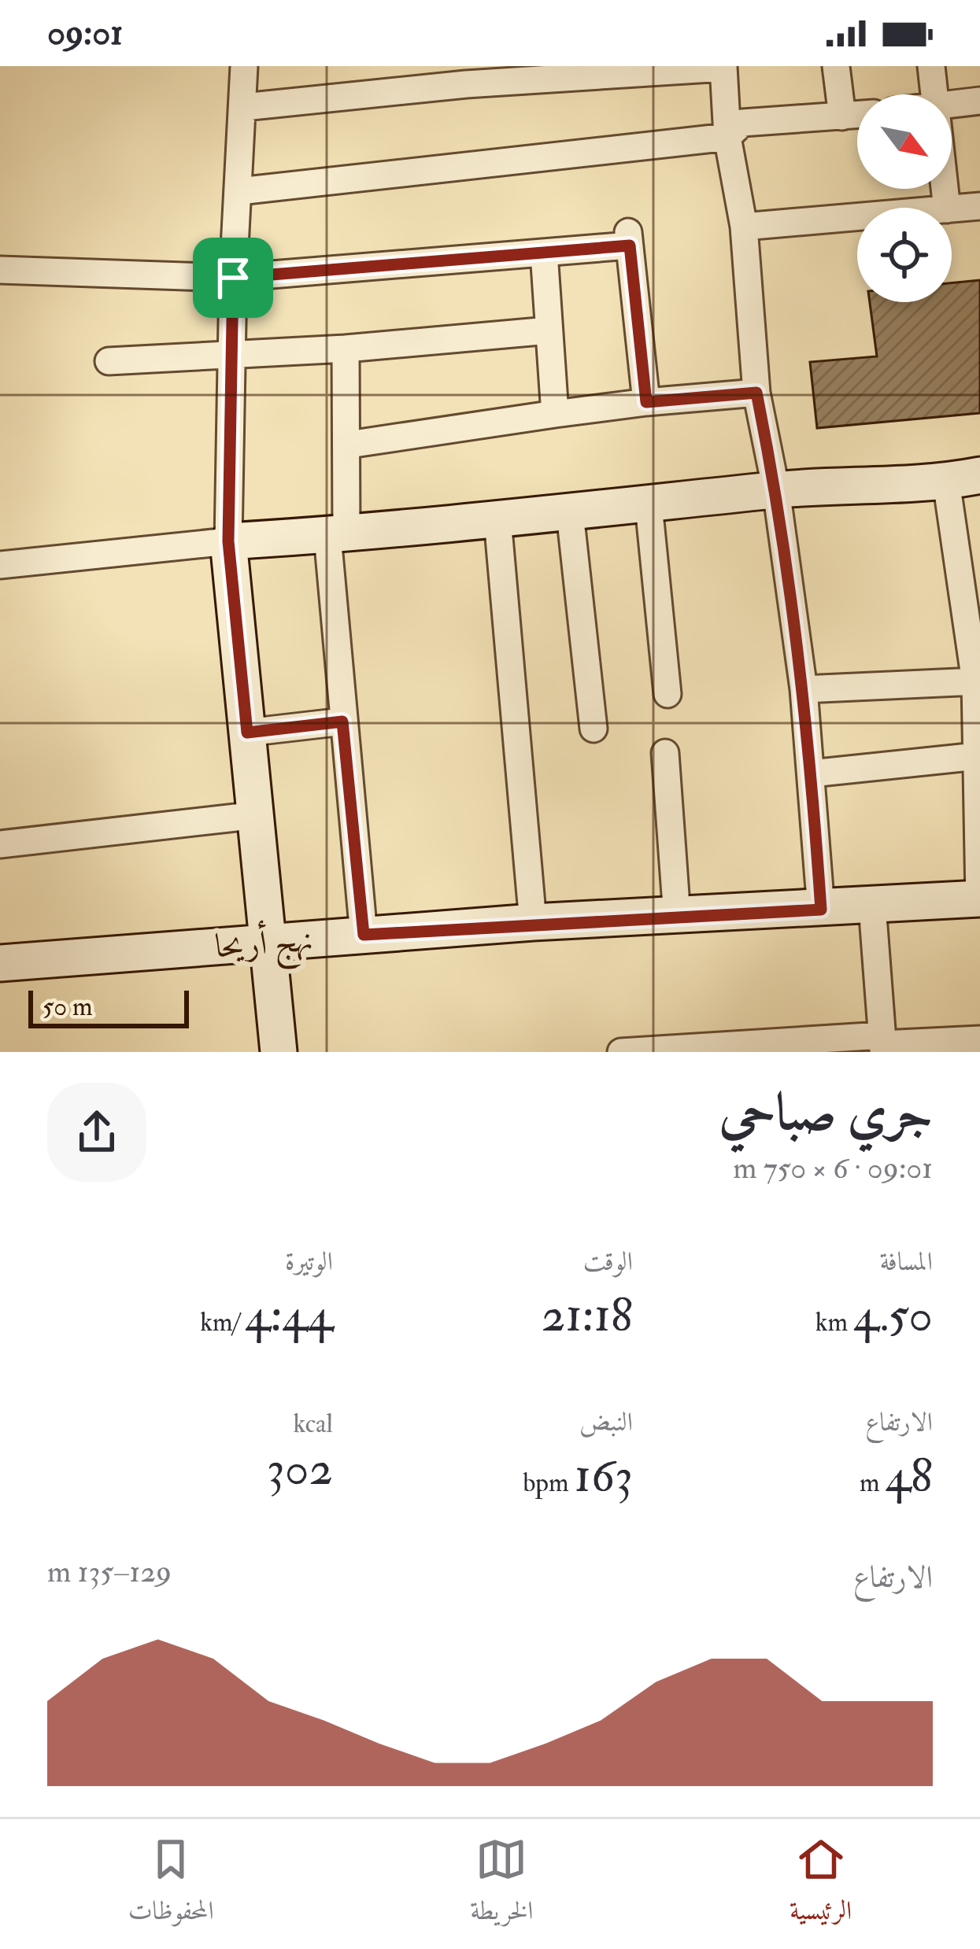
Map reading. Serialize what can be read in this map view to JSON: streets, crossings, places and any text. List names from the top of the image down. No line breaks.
{"streets":{"street":["نهج أريحا"]},"scale_bar":"50 m","north":"bottom right","page":{"status":"09:01","scale":"50 m","heading":["جري صباحي","09:01 · 6 × 750 m"],"stats":[["المسافة","4.50 km"],["الوقت","21:18"],["الوتيرة","4:44 /km"],["الارتفاع","48 m"],["النبض","163 bpm"],["kcal","302"]],"chart":["الارتفاع","129–135 m"],"tabs":["الرئيسية","الخريطة","المحفوظات"]}}
